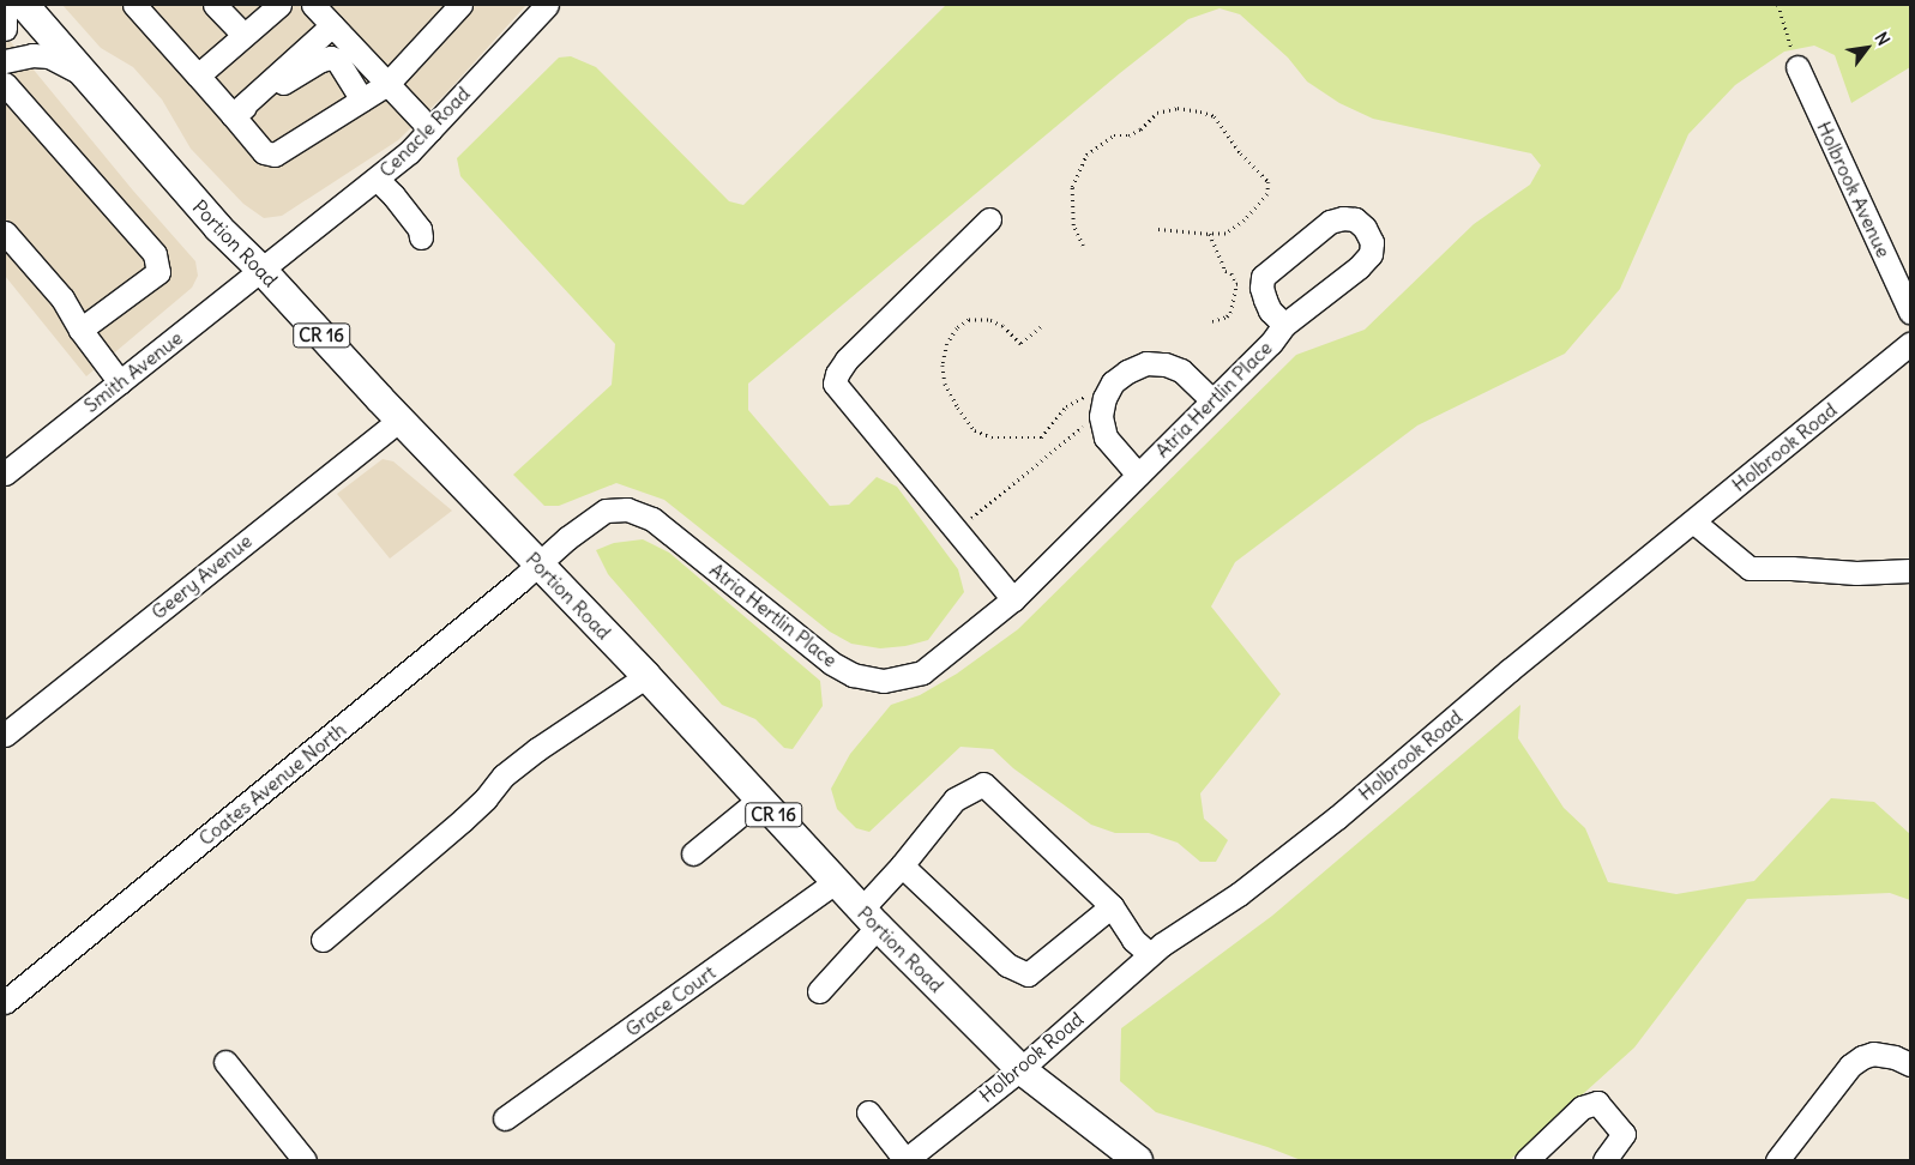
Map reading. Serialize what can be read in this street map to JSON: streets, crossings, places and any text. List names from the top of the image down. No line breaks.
{"streets":{"main road":["Portion Road","CR 16"],"street":["Cenacle Road","Holbrook Avenue","Smith Avenue","Atria Hertlin Place","Holbrook Road","Geery Avenue","Coates Avenue North","Grace Court"]},"crossings":[["Cenacle Road","Portion Road"],["Cenacle Road","Smith Avenue"],["Portion Road","Smith Avenue"],["Portion Road","Atria Hertlin Place"],["Portion Road","Holbrook Road"],["Portion Road","Geery Avenue"],["Portion Road","Coates Avenue North"],["Portion Road","Grace Court"],["Atria Hertlin Place","Coates Avenue North"]],"north":"top right"}
